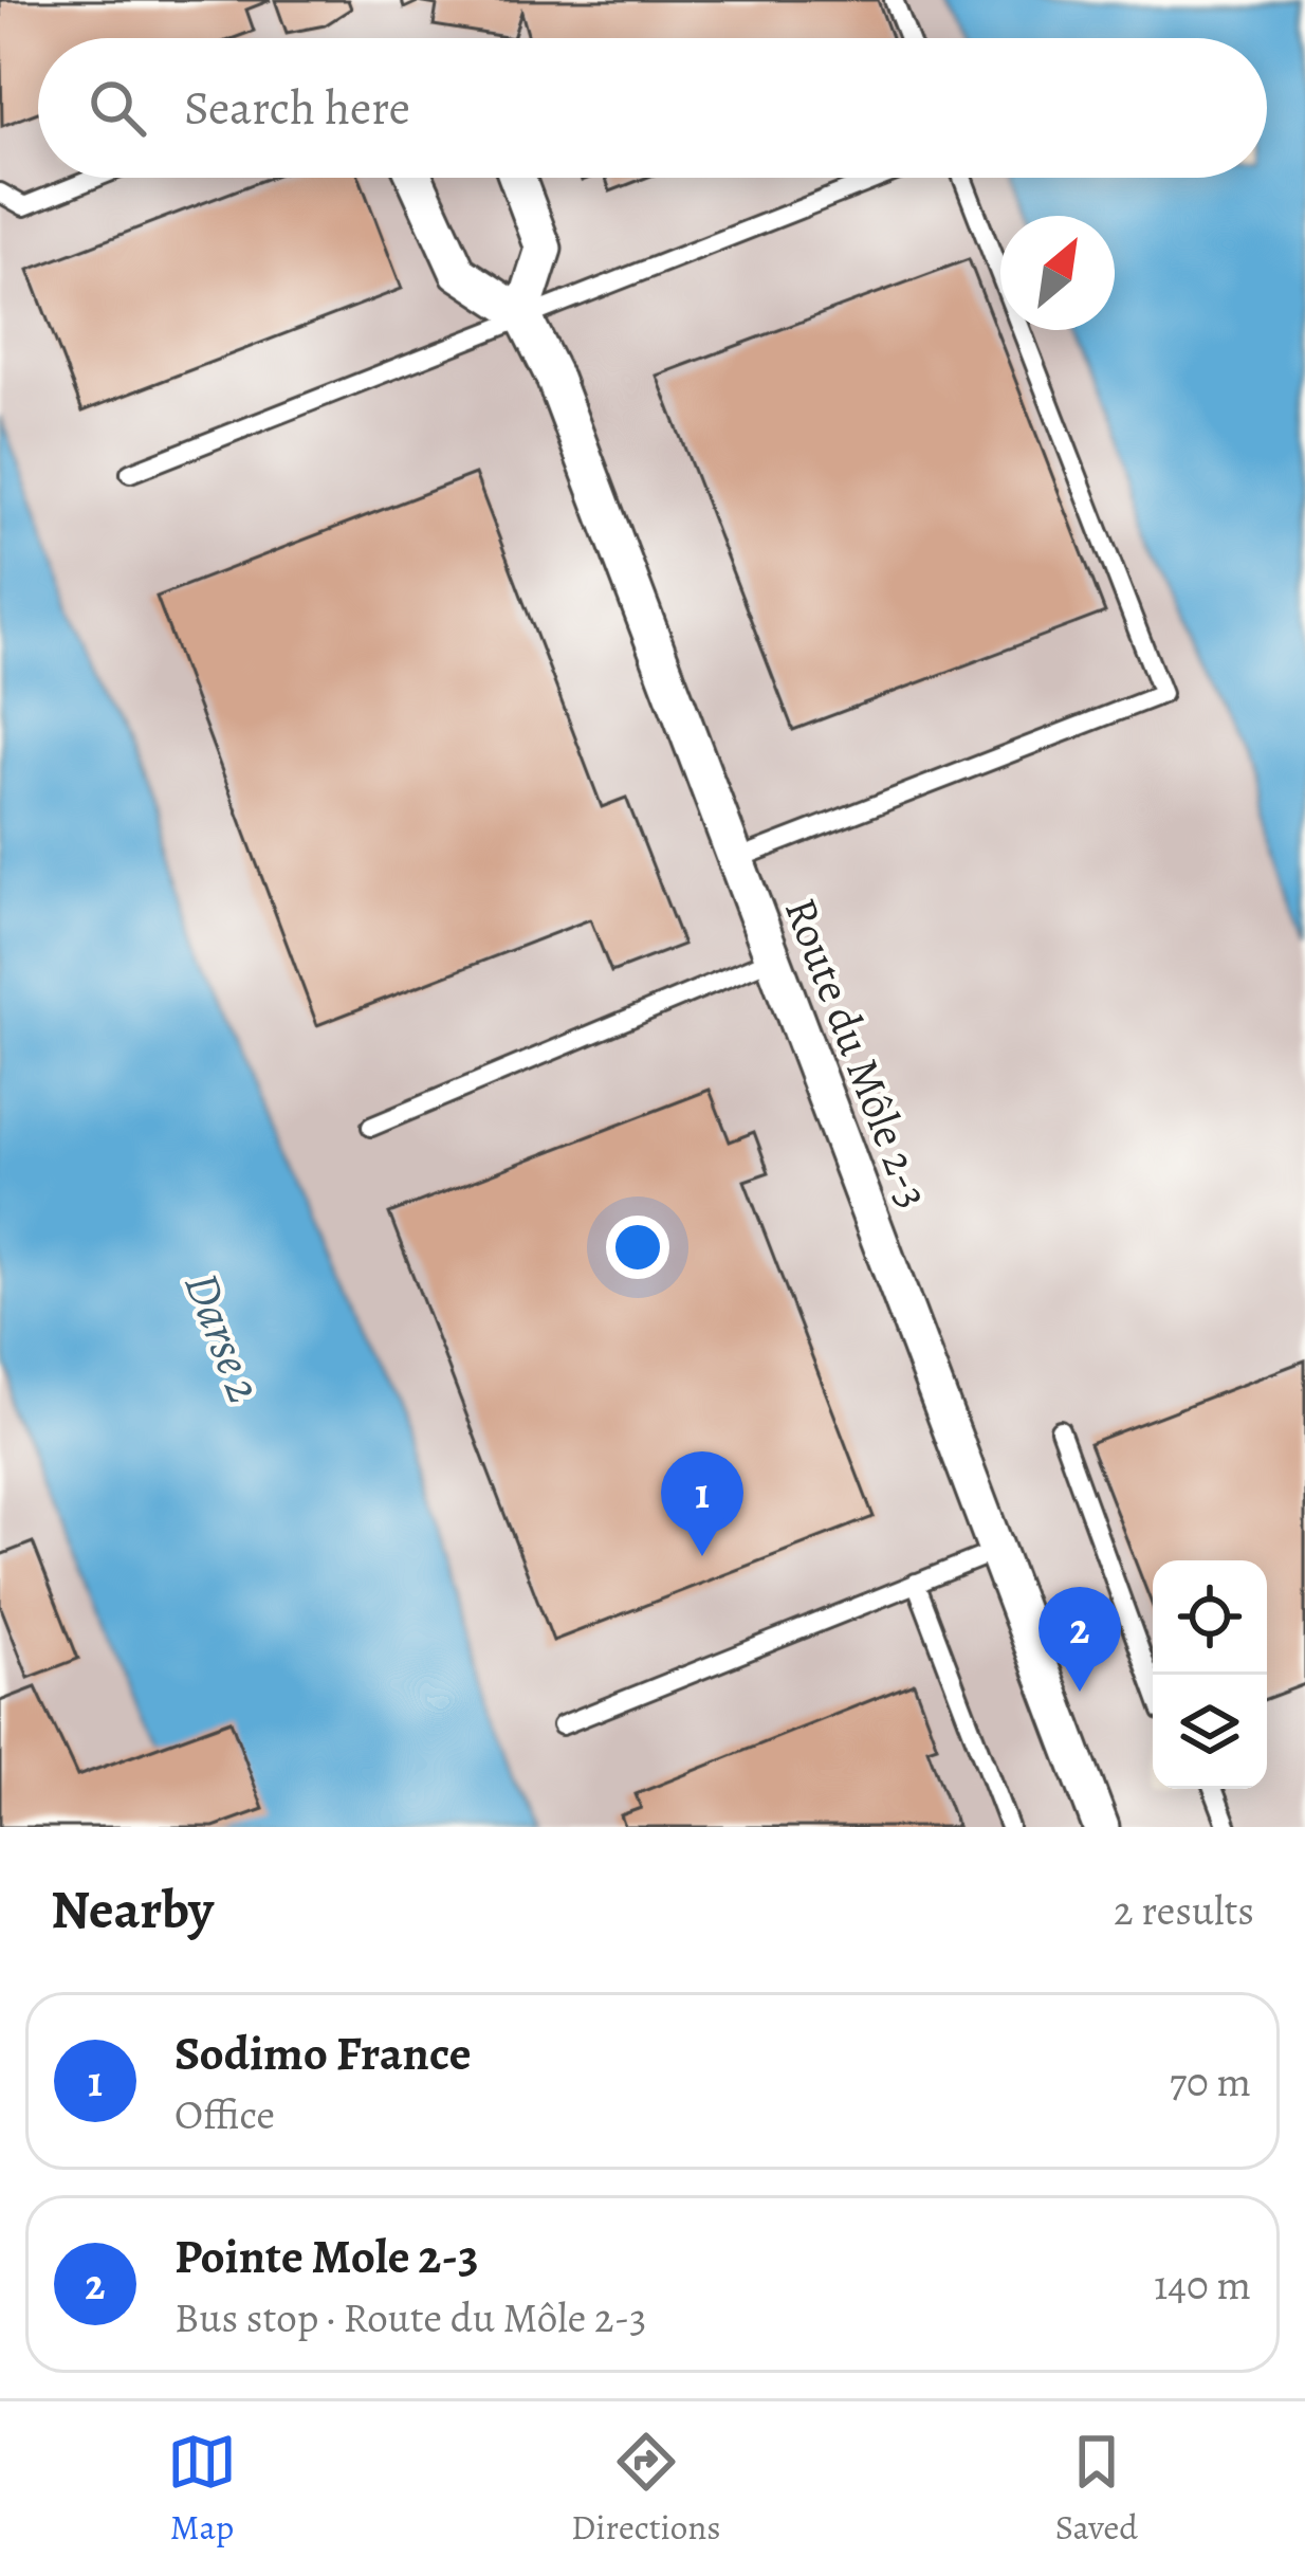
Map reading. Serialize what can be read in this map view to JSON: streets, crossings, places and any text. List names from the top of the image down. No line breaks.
{"streets":{"street":["Route du Môle 2-3"]},"water":["Darse 2"],"north":"top right","page":{"search":"Search here","pins":["1","2"],"heading":["Nearby","2 results"],"list":[{"mark":"1","name":"Sodimo France","note":"Office","value":"70 m"},{"mark":"2","name":"Pointe Mole 2-3","note":"Bus stop · Route du Môle 2-3","value":"140 m"}],"nav":["Map","Directions","Saved"]}}
